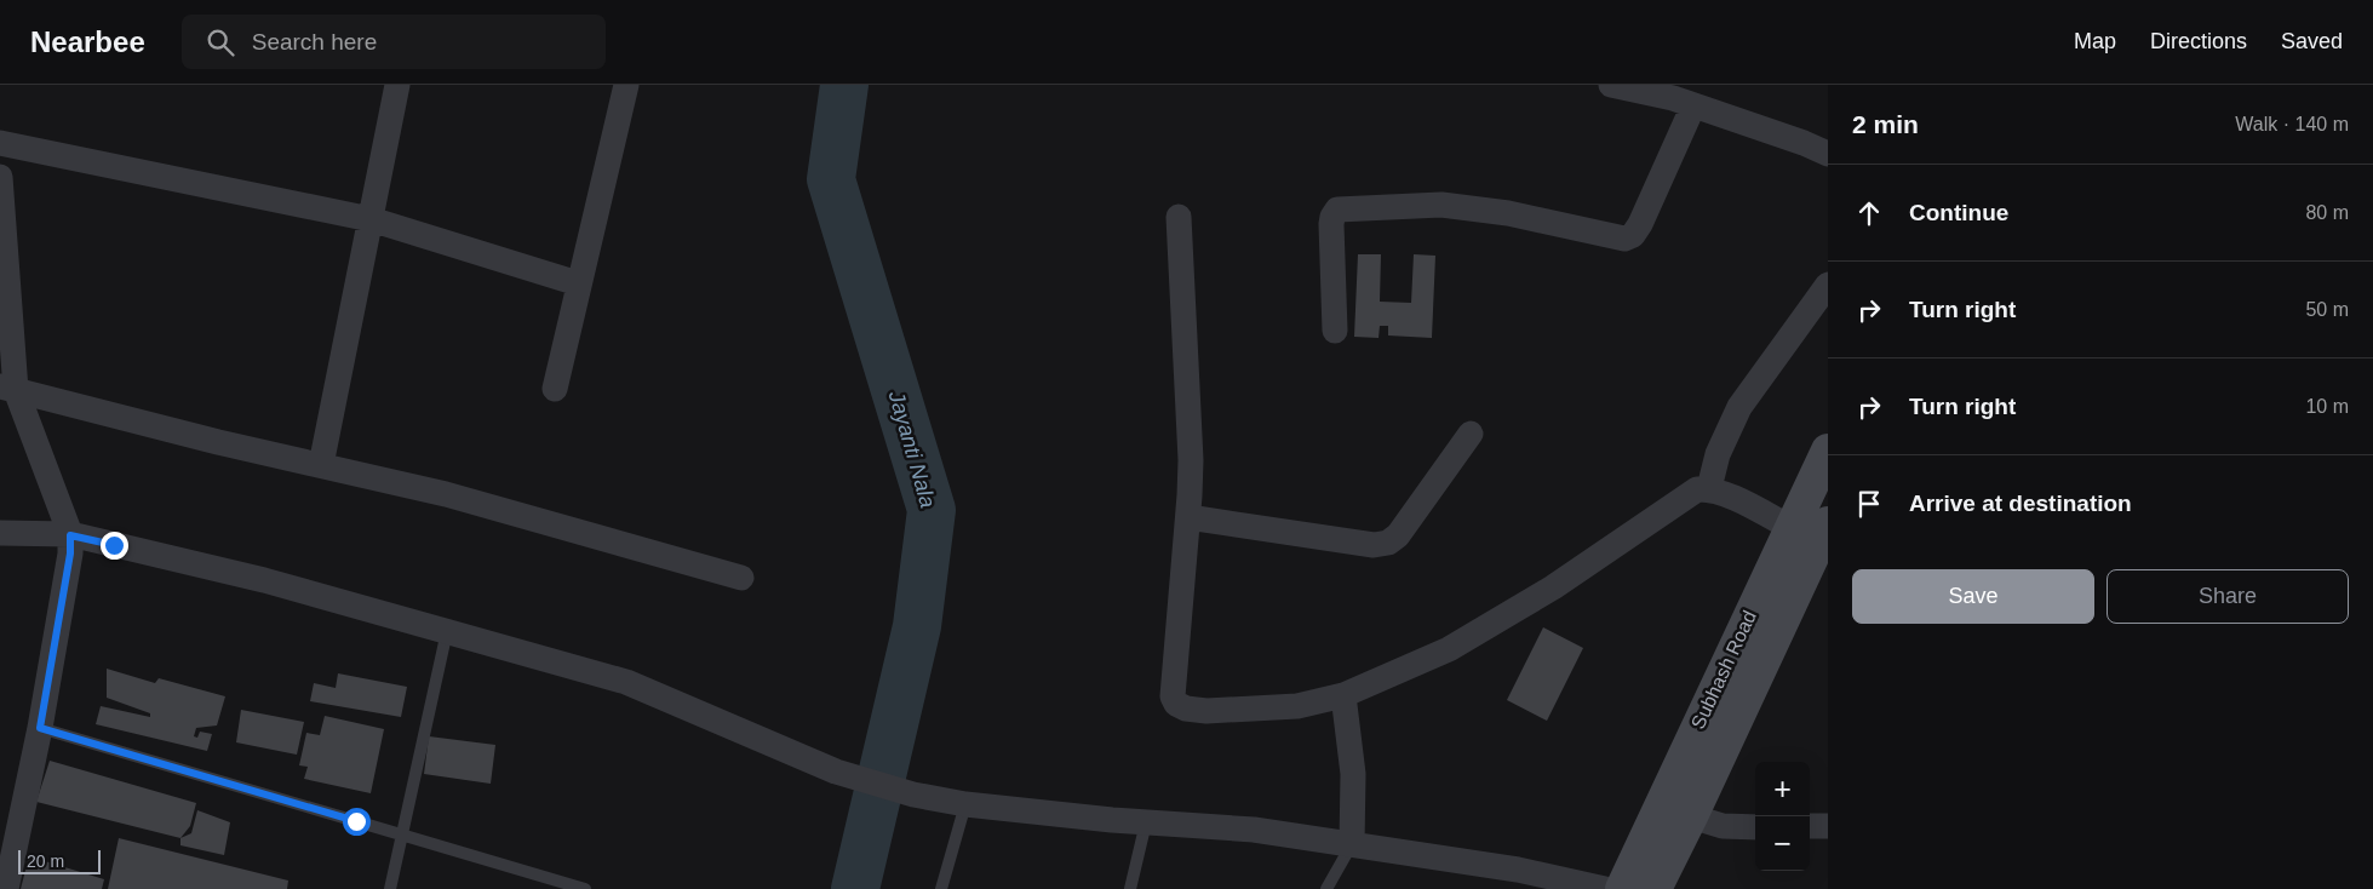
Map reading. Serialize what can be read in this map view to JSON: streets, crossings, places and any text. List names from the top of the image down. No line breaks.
{"streets":{"main road":["Subhash Road"]},"water":["Jayanti Nala"],"scale_bar":"20 m","page":{"header":"Nearbee","search":"Search here","nav":["Map","Directions","Saved"],"heading":["2 min","Walk · 140 m"],"list":[["Continue","80 m"],["Turn right","50 m"],["Turn right","10 m"],"Arrive at destination"],"buttons":["Save","Share"],"map_buttons":["+","−"],"scale":"20 m"}}
